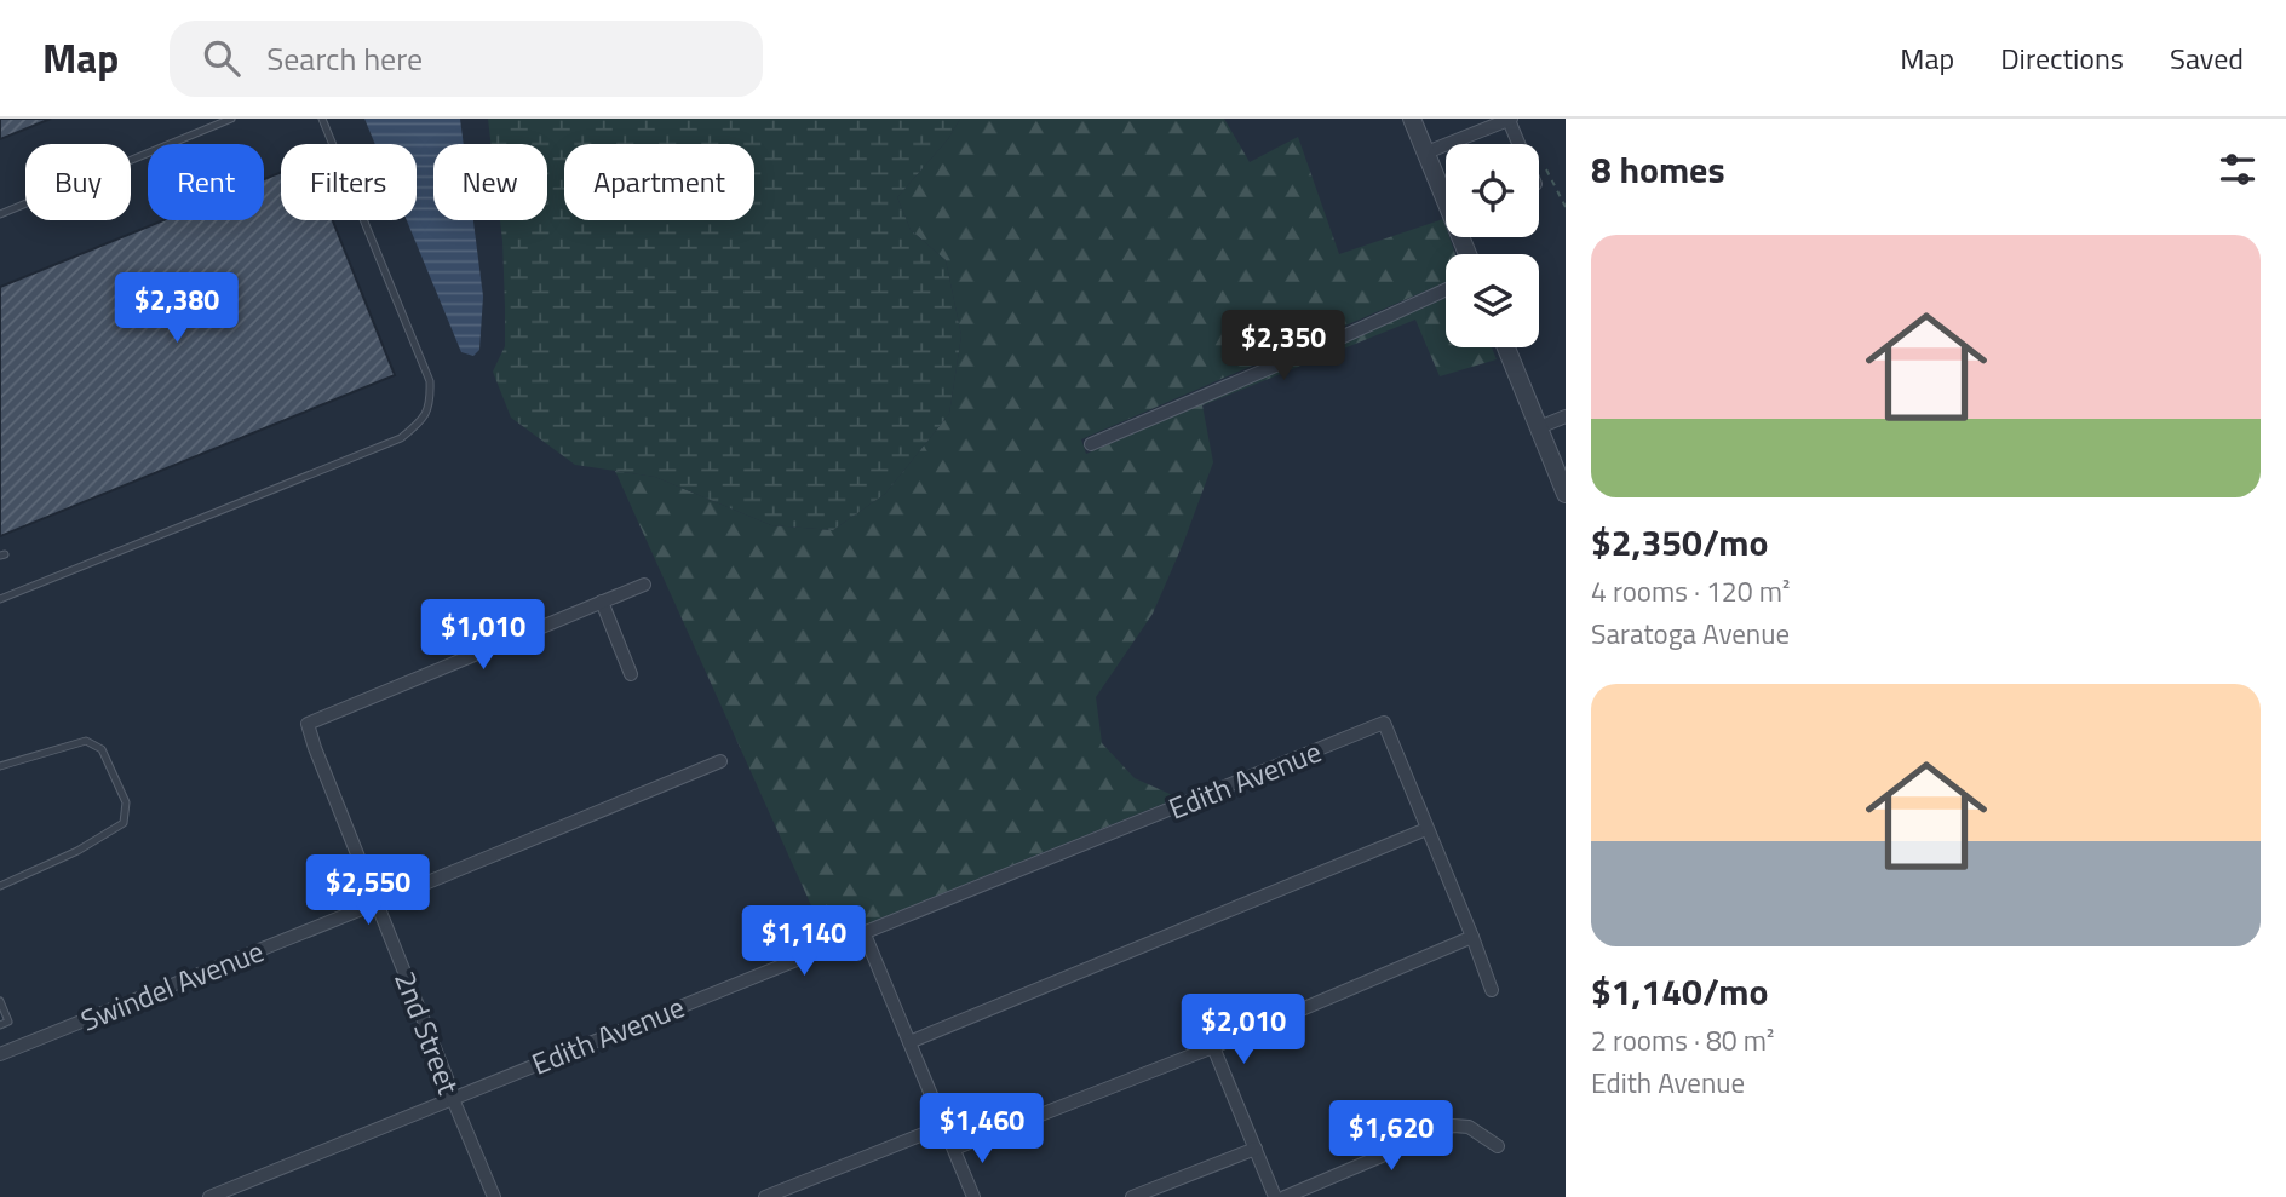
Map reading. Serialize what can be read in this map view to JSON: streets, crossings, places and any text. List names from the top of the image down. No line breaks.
{"streets":{"street":["Edith Avenue","Swindel Avenue","2nd Street"]},"crossings":[["Edith Avenue","2nd Street"],["Swindel Avenue","2nd Street"]],"page":{"header":"Map","search":"Search here","nav":["Map","Directions","Saved"],"heading":"8 homes","chip":["Buy","Rent","Filters","New","Apartment"],"list":[{"name":"$2,350/mo","note":"4 rooms · 120 m² · Saratoga Avenue"},{"name":"$1,140/mo","note":"2 rooms · 80 m² · Edith Avenue"}],"price":["$2,380","$2,350","$1,010","$2,550","$1,140","$2,010","$1,460","$1,620"]}}
